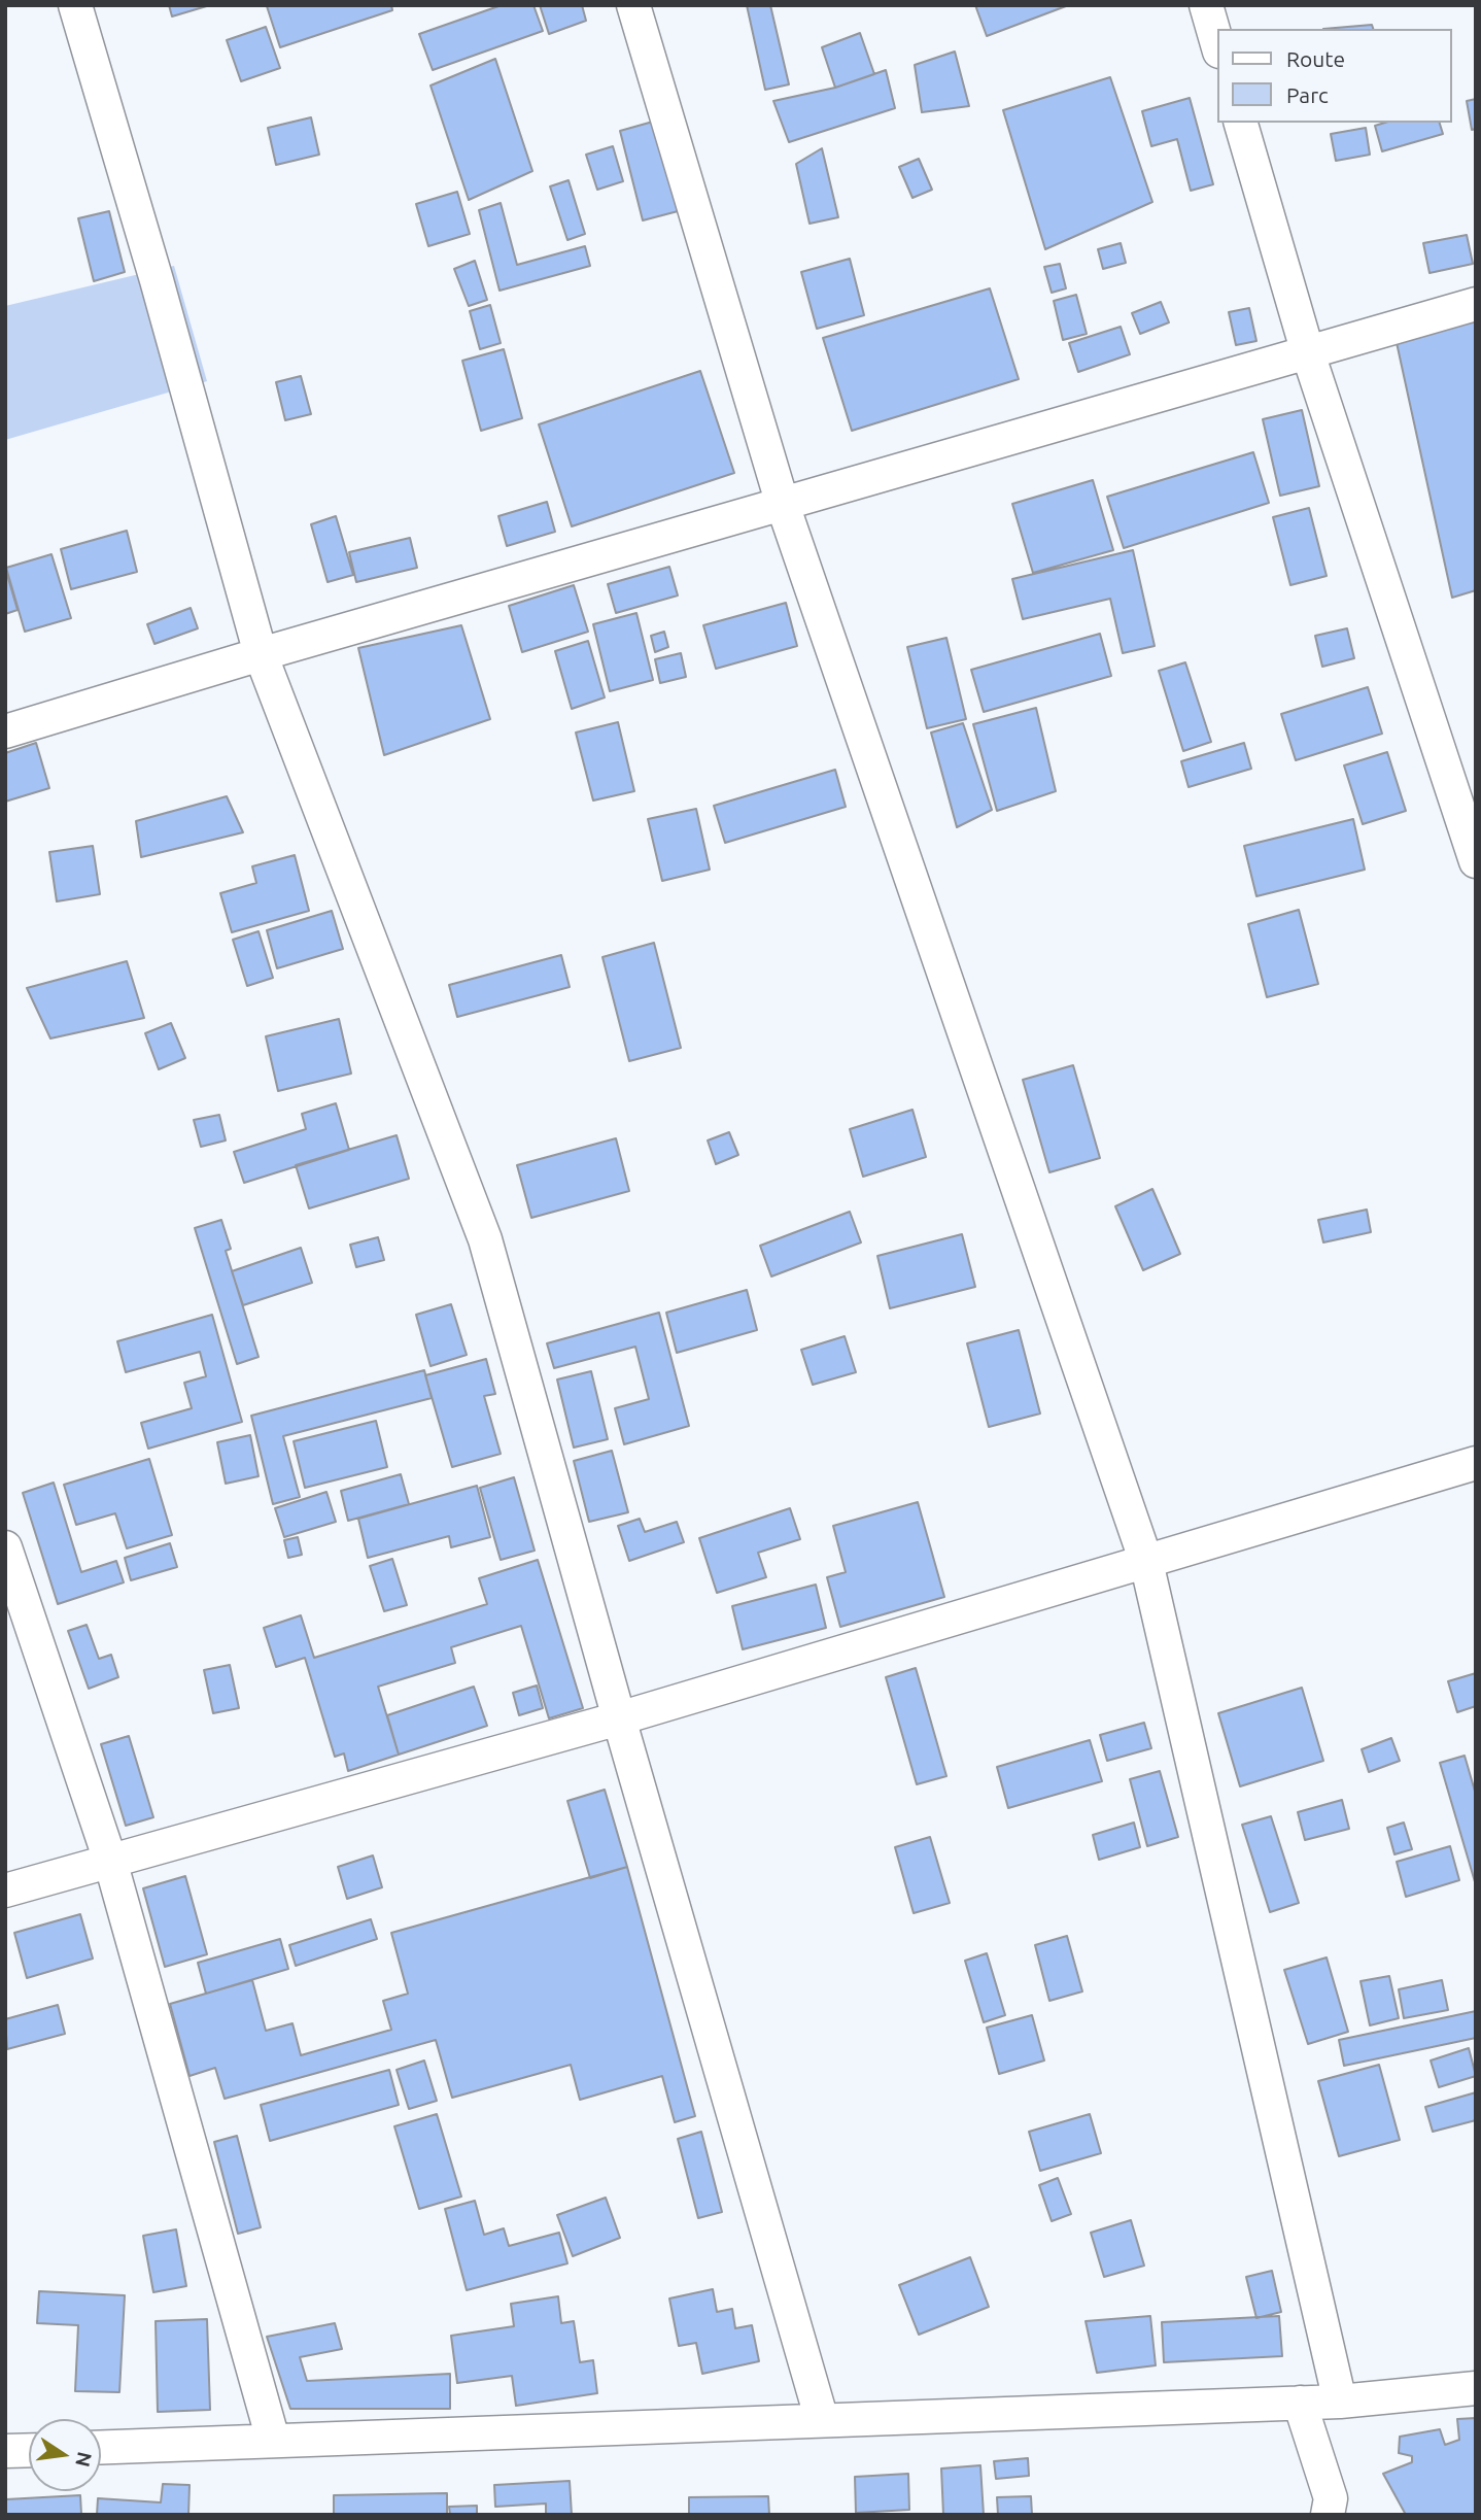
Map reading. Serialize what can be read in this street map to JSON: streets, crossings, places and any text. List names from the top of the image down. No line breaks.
{"legend":["Route","Parc"],"north":"right"}
